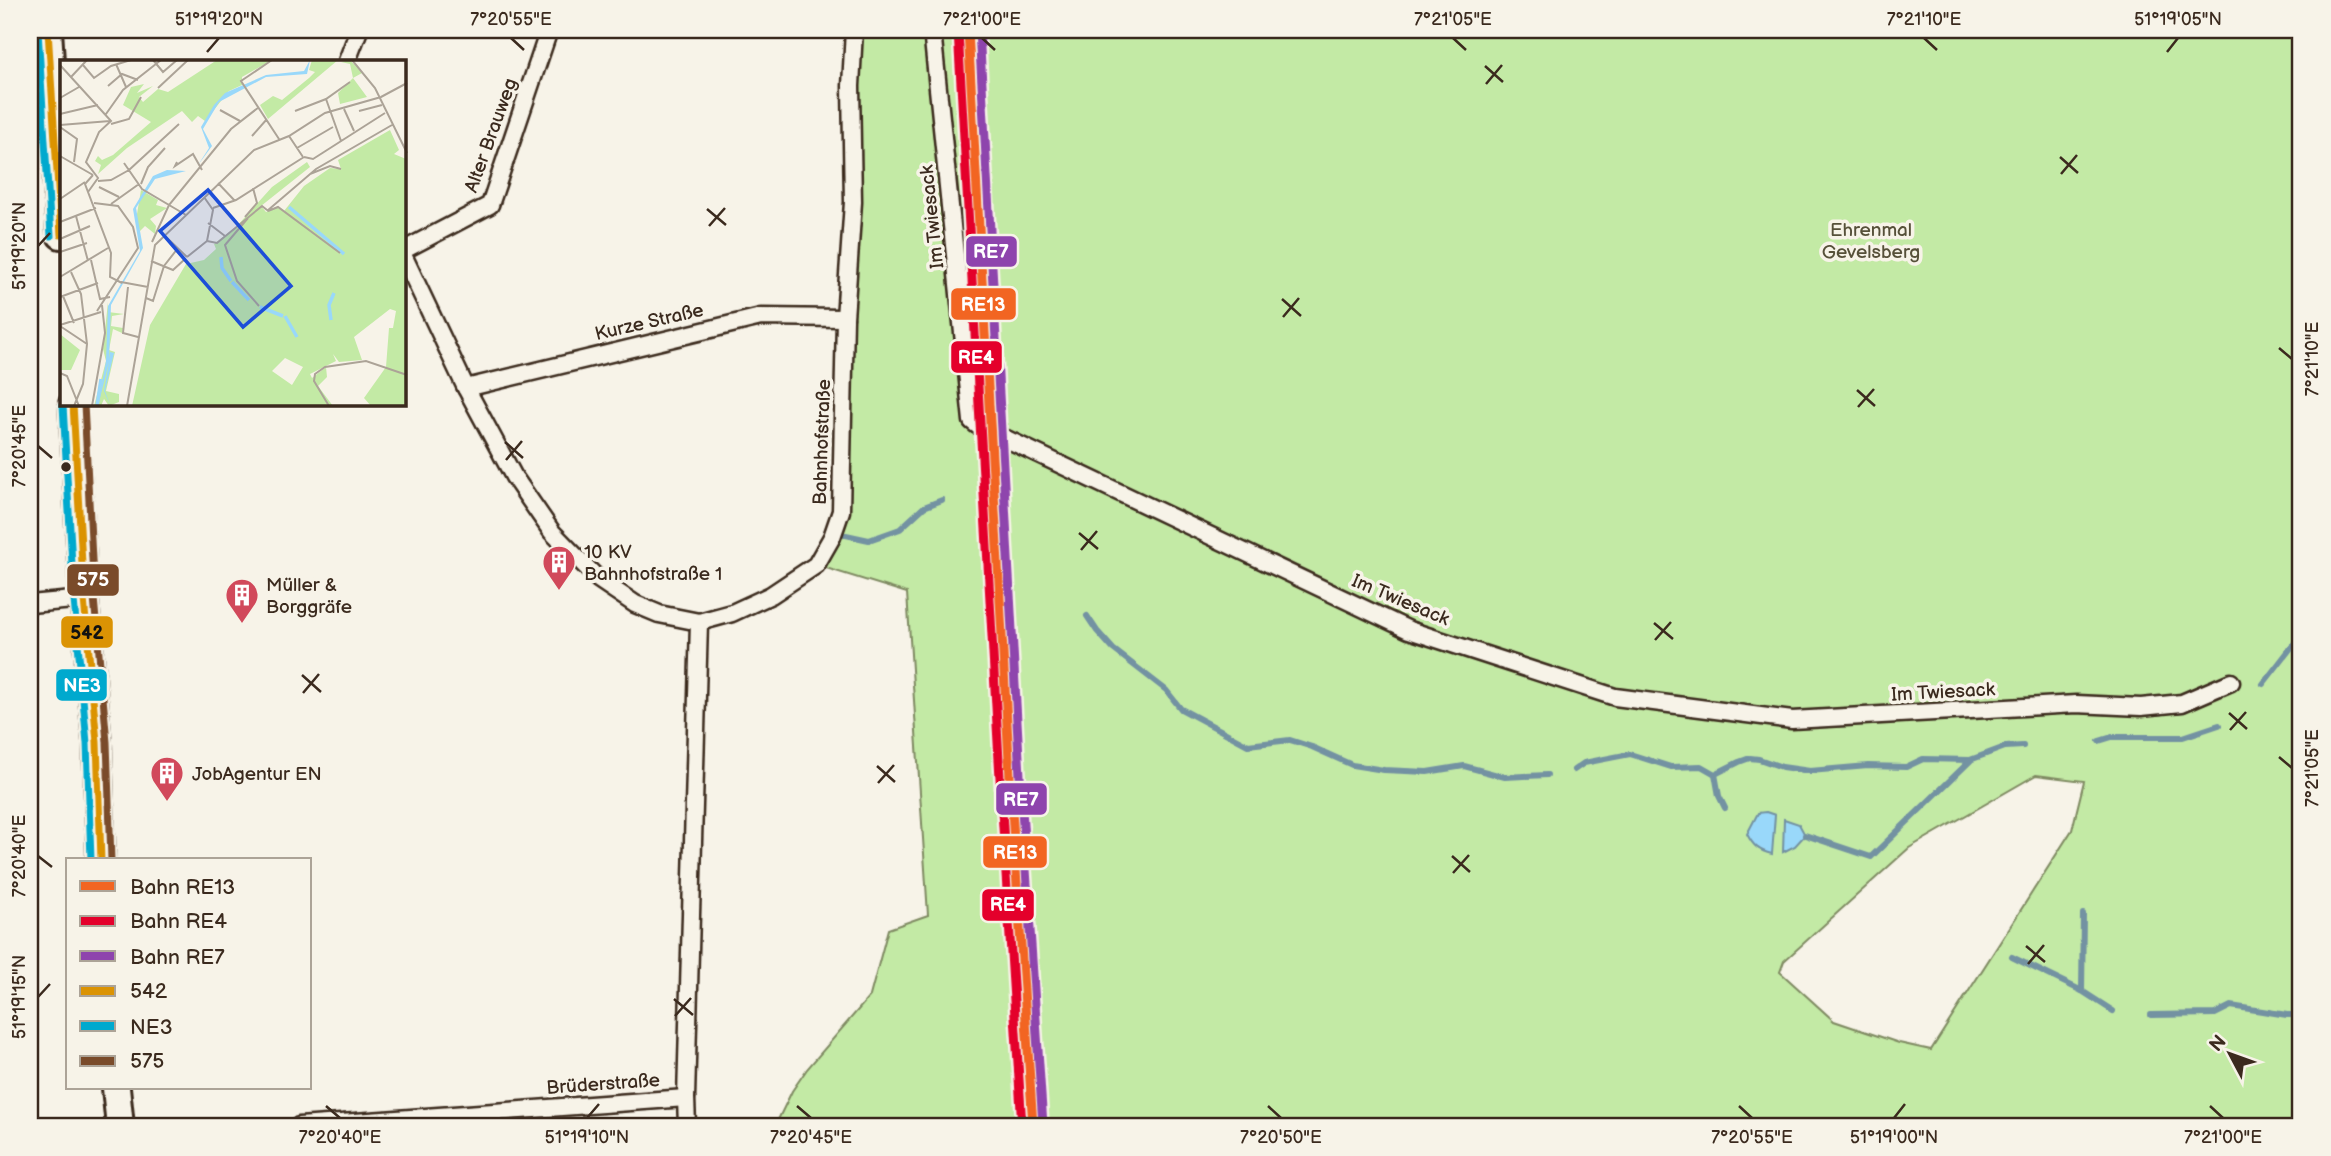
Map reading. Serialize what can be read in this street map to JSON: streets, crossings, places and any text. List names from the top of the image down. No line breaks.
{"streets":{"street":["Alter Brauweg","Im Twiesack","Kurze Straße","Bahnhofstraße","Brüderstraße"]},"crossings":[["Kurze Straße","Bahnhofstraße"],["Bahnhofstraße","Brüderstraße"]],"parks":["Ehrenmal Gevelsberg"],"places":{"building":["10 KV Bahnhofstraße 1","Müller & Borggräfe","JobAgentur EN"]},"lines":["rail line RE13","rail line RE7","transit line 542","rail line RE4","transit line NE3","transit line 575"],"legend":["Bahn RE13","Bahn RE4","Bahn RE7","542","NE3","575"],"north":"top left","coordinates":["51°19'20\"N","7°20'55\"E","7°21'00\"E","7°21'05\"E","7°21'10\"E","51°19'05\"N","7°20'45\"E","7°20'40\"E","51°19'15\"N","51°19'10\"N","7°20'50\"E","51°19'00\"N"]}
